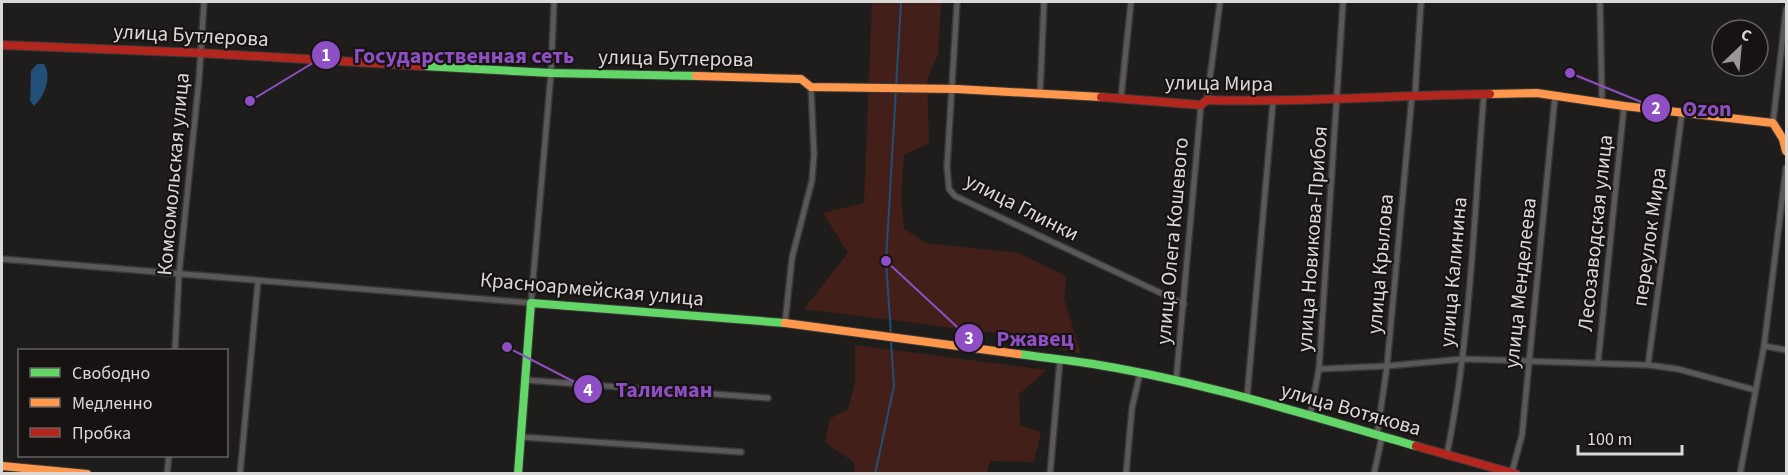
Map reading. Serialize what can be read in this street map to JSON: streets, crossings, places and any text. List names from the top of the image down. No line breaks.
{"streets":{"street":["улица Бутлерова","улица Мира","Комсомольская улица","улица Глинки","Лесозаводская улица","переулок Мира","улица Новикова-Прибоя","улица Олега Кошевого","улица Крылова","улица Калинина","улица Менделеева","Красноармейская улица","улица Вотякова"]},"crossings":[["улица Бутлерова","улица Мира"],["улица Бутлерова","Комсомольская улица"],["улица Бутлерова","улица Глинки"],["улица Мира","улица Глинки"],["улица Мира","Лесозаводская улица"],["улица Мира","переулок Мира"],["улица Мира","улица Новикова-Прибоя"],["улица Мира","улица Олега Кошевого"],["улица Мира","улица Крылова"],["улица Мира","улица Калинина"],["улица Мира","улица Менделеева"],["Комсомольская улица","Красноармейская улица"],["улица Глинки","улица Олега Кошевого"],["улица Новикова-Прибоя","улица Вотякова"],["улица Олега Кошевого","Красноармейская улица"],["улица Олега Кошевого","улица Вотякова"],["улица Крылова","улица Вотякова"],["улица Калинина","улица Вотякова"],["улица Менделеева","улица Вотякова"],["Красноармейская улица","улица Вотякова"]],"places":["Ozon","Государственная сеть","Ржавец","Талисман"],"legend":["Свободно","Медленно","Пробка"],"scale_bar":"100 m","north":"top right"}
